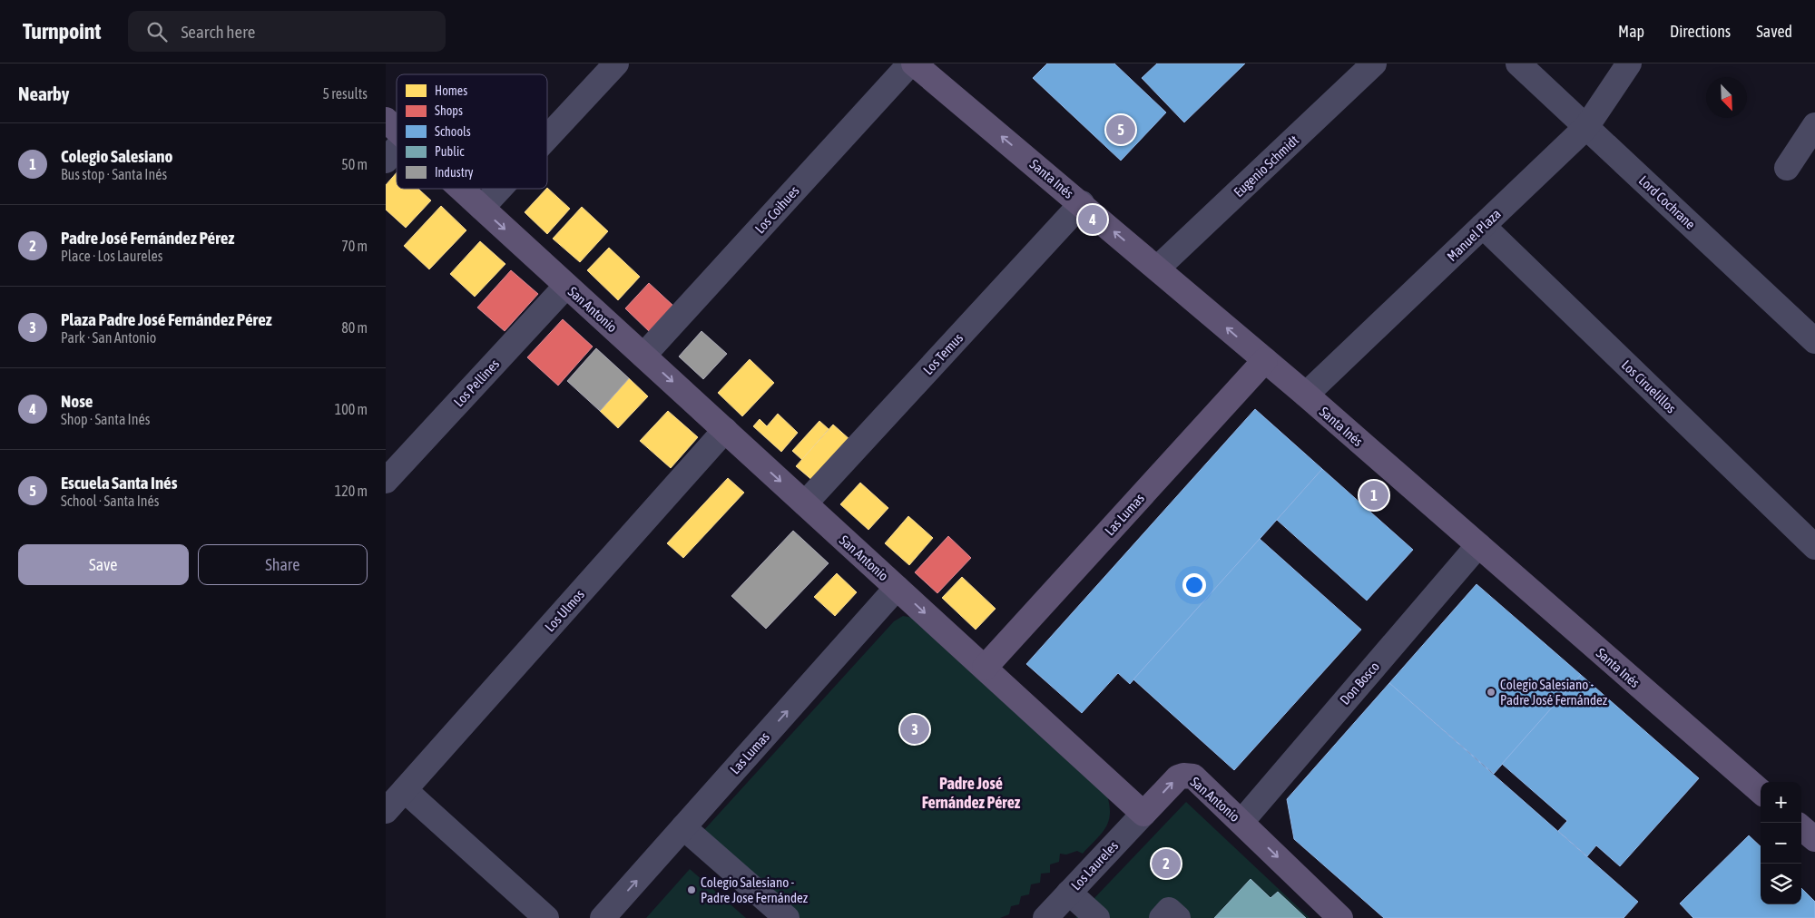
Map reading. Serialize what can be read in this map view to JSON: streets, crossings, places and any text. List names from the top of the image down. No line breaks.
{"streets":{"main road":["Santa Inés","San Antonio","Las Lumas"],"street":["Eugenio Schmidt","Lord Cochrane","Los Coihues","Manuel Plaza","Los Temus","Los Pellines","Los Ciruelillos","Los Ulmos","Don Bosco","Los Laureles"]},"crossings":[["Eugenio Schmidt","Santa Inés"],["Santa Inés","Manuel Plaza"],["Santa Inés","Los Temus"],["Santa Inés","Las Lumas"],["Santa Inés","Don Bosco"],["Lord Cochrane","Manuel Plaza"],["Los Coihues","San Antonio"],["Manuel Plaza","Los Ciruelillos"],["San Antonio","Los Temus"],["San Antonio","Los Pellines"],["San Antonio","Las Lumas"],["San Antonio","Los Ulmos"],["San Antonio","Don Bosco"],["San Antonio","Los Laureles"]],"one_way":["Santa Inés","San Antonio","Las Lumas"],"districts":["Padre José Fernández Pérez"],"places":["Colegio Salesiano - Padre José Fernández","Colegio Salesiano - Padre Jose Fernández"],"legend":["Homes","Shops","Schools","Public","Industry"],"north":"bottom right","page":{"header":"Turnpoint","search":"Search here","nav":["Map","Directions","Saved"],"heading":["Nearby","5 results"],"pins":["5","4","1","3","2"],"list":[{"mark":"1","name":"Colegio Salesiano","note":"Bus stop · Santa Inés","value":"50 m"},{"mark":"2","name":"Padre José Fernández Pérez","note":"Place · Los Laureles","value":"70 m"},{"mark":"3","name":"Plaza Padre José Fernández Pérez","note":"Park · San Antonio","value":"80 m"},{"mark":"4","name":"Nose","note":"Shop · Santa Inés","value":"100 m"},{"mark":"5","name":"Escuela Santa Inés","note":"School · Santa Inés","value":"120 m"}],"buttons":["Save","Share"],"map_buttons":["+","−"]}}
